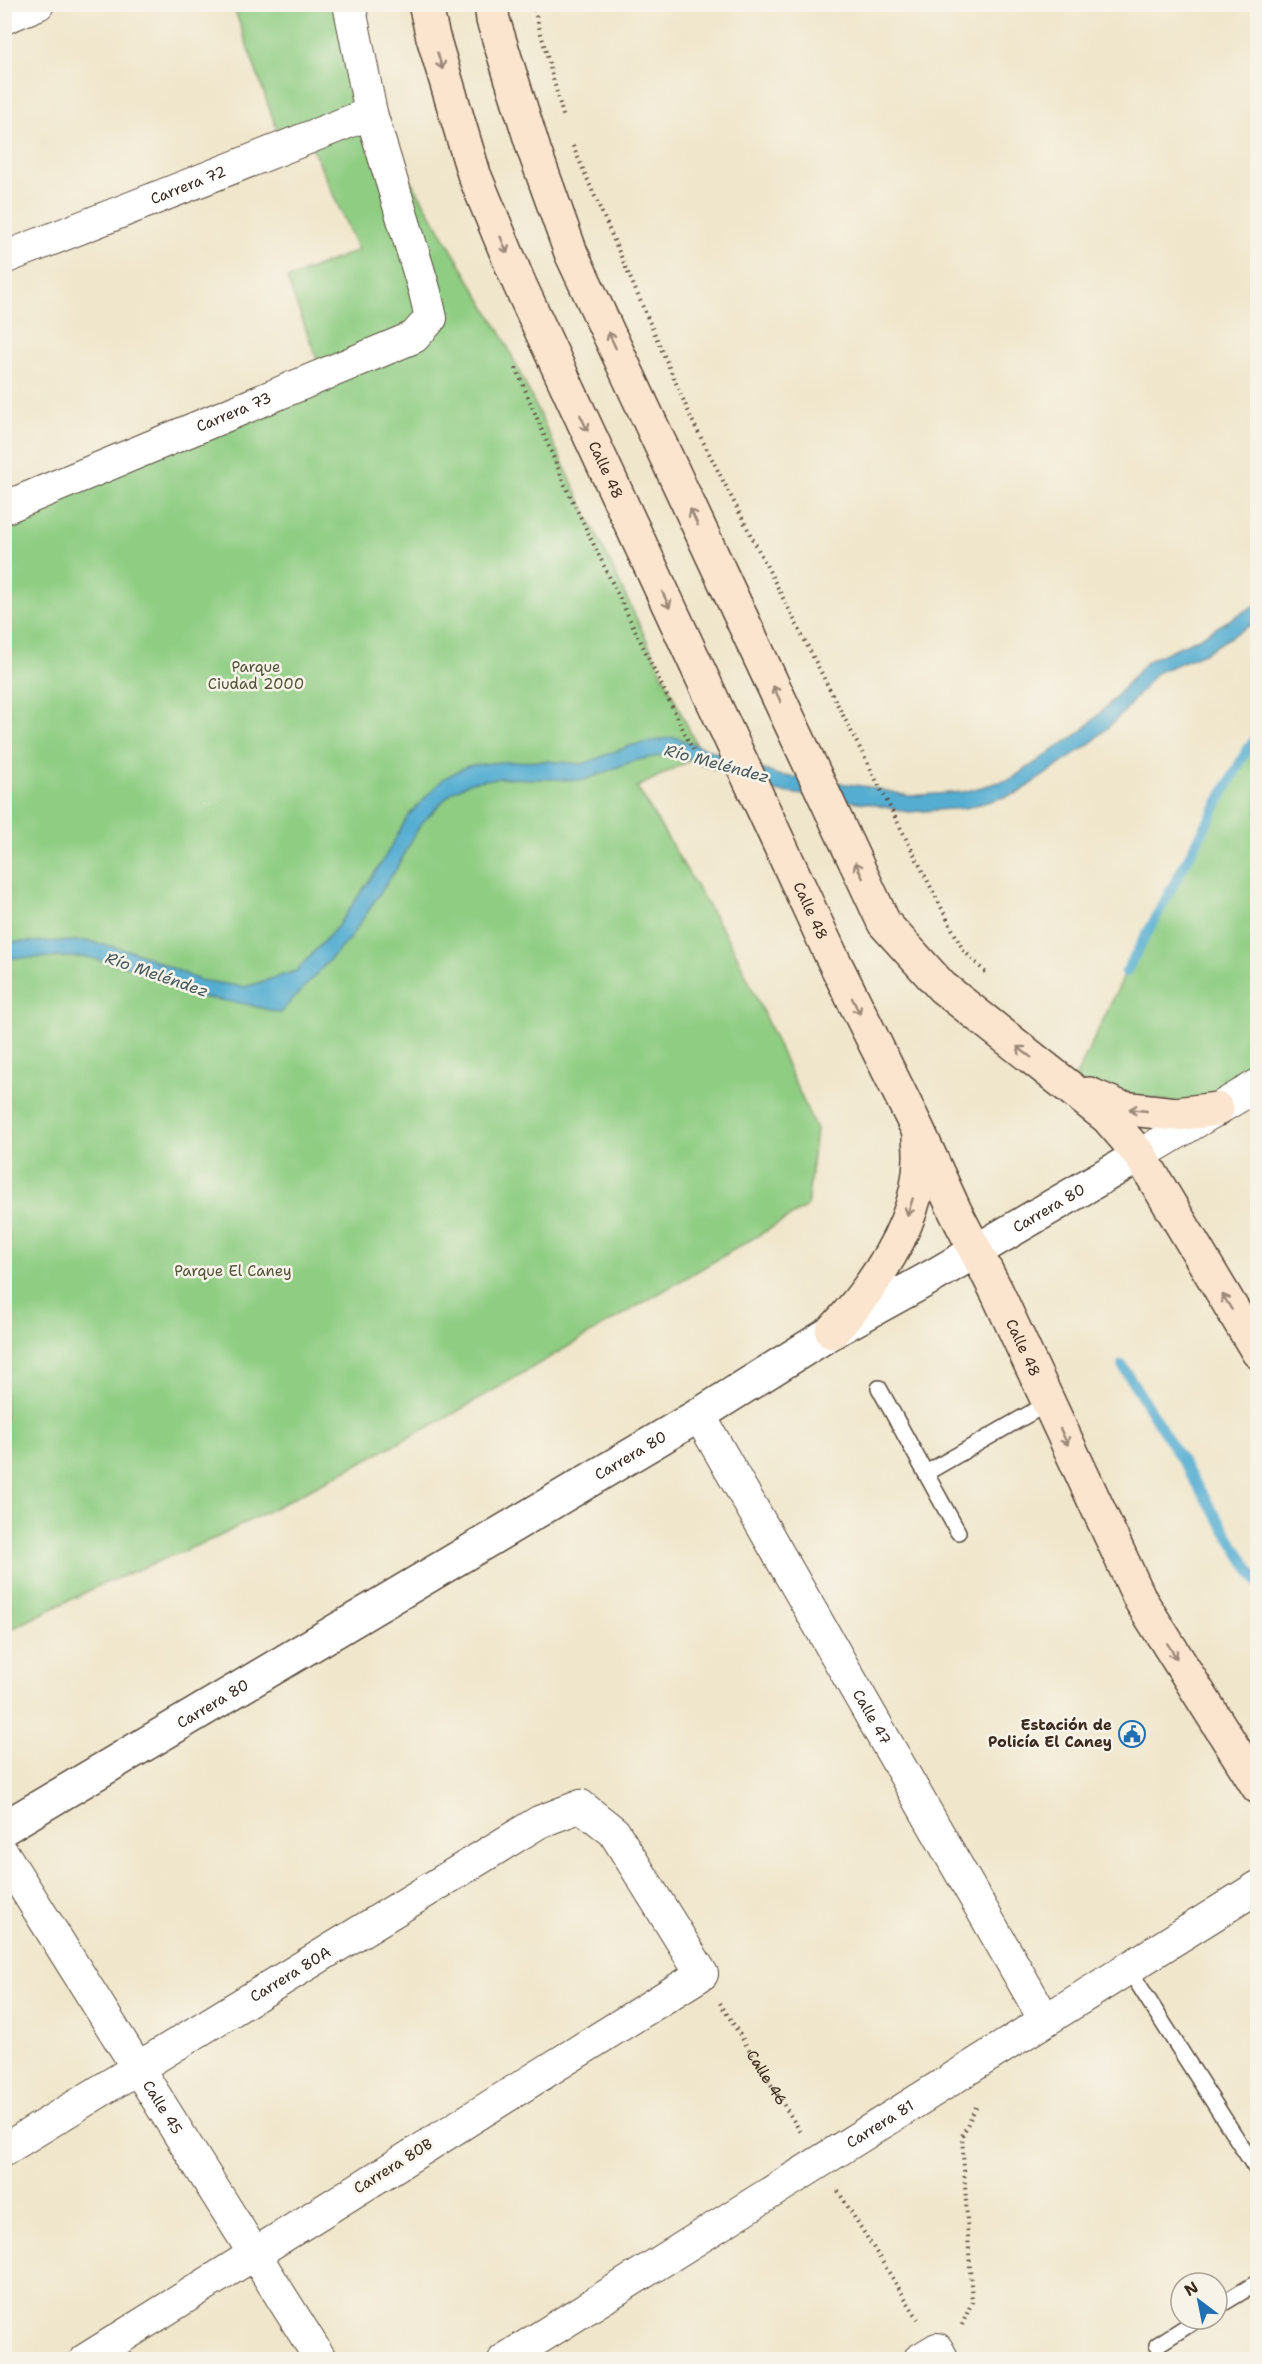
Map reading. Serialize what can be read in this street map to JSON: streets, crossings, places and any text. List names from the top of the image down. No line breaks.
{"streets":{"main road":["Calle 48"],"street":["Carrera 72","Carrera 73","Carrera 80","Calle 47","Carrera 80A","Calle 45","Carrera 81","Carrera 80B"],"path":["Calle 46"]},"crossings":[["Carrera 72","Carrera 73"],["Calle 48","Carrera 80"],["Carrera 80","Calle 47"],["Calle 47","Carrera 81"],["Carrera 80A","Calle 46"],["Carrera 80A","Calle 45"],["Carrera 80A","Carrera 80B"],["Calle 46","Carrera 81"],["Calle 46","Carrera 80B"],["Calle 45","Carrera 80B"]],"water":["Río Meléndez"],"parks":["Parque Ciudad 2000","Parque El Caney"],"places":{"public building":["Estación de Policía El Caney"]},"north":"top left"}
